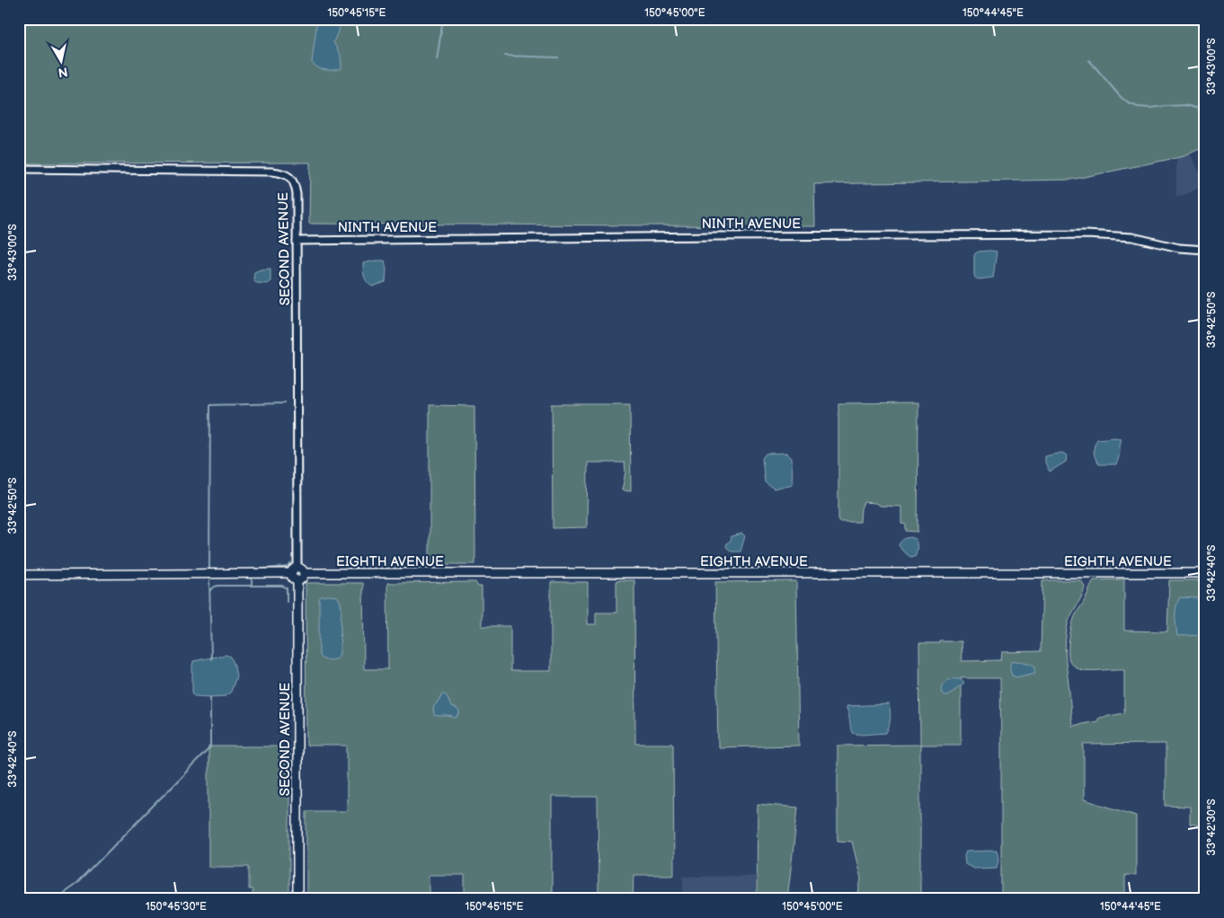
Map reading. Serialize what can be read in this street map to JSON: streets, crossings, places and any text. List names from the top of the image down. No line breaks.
{"streets":{"main road":["SECOND AVENUE","EIGHTH AVENUE"],"street":["NINTH AVENUE"]},"crossings":[["NINTH AVENUE","SECOND AVENUE"],["SECOND AVENUE","EIGHTH AVENUE"]],"north":"bottom","coordinates":["150°45'15\"E","150°45'00\"E","150°44'45\"E","33°43'00\"S","33°42'50\"S","33°42'40\"S","33°42'30\"S","150°45'30\"E"]}
